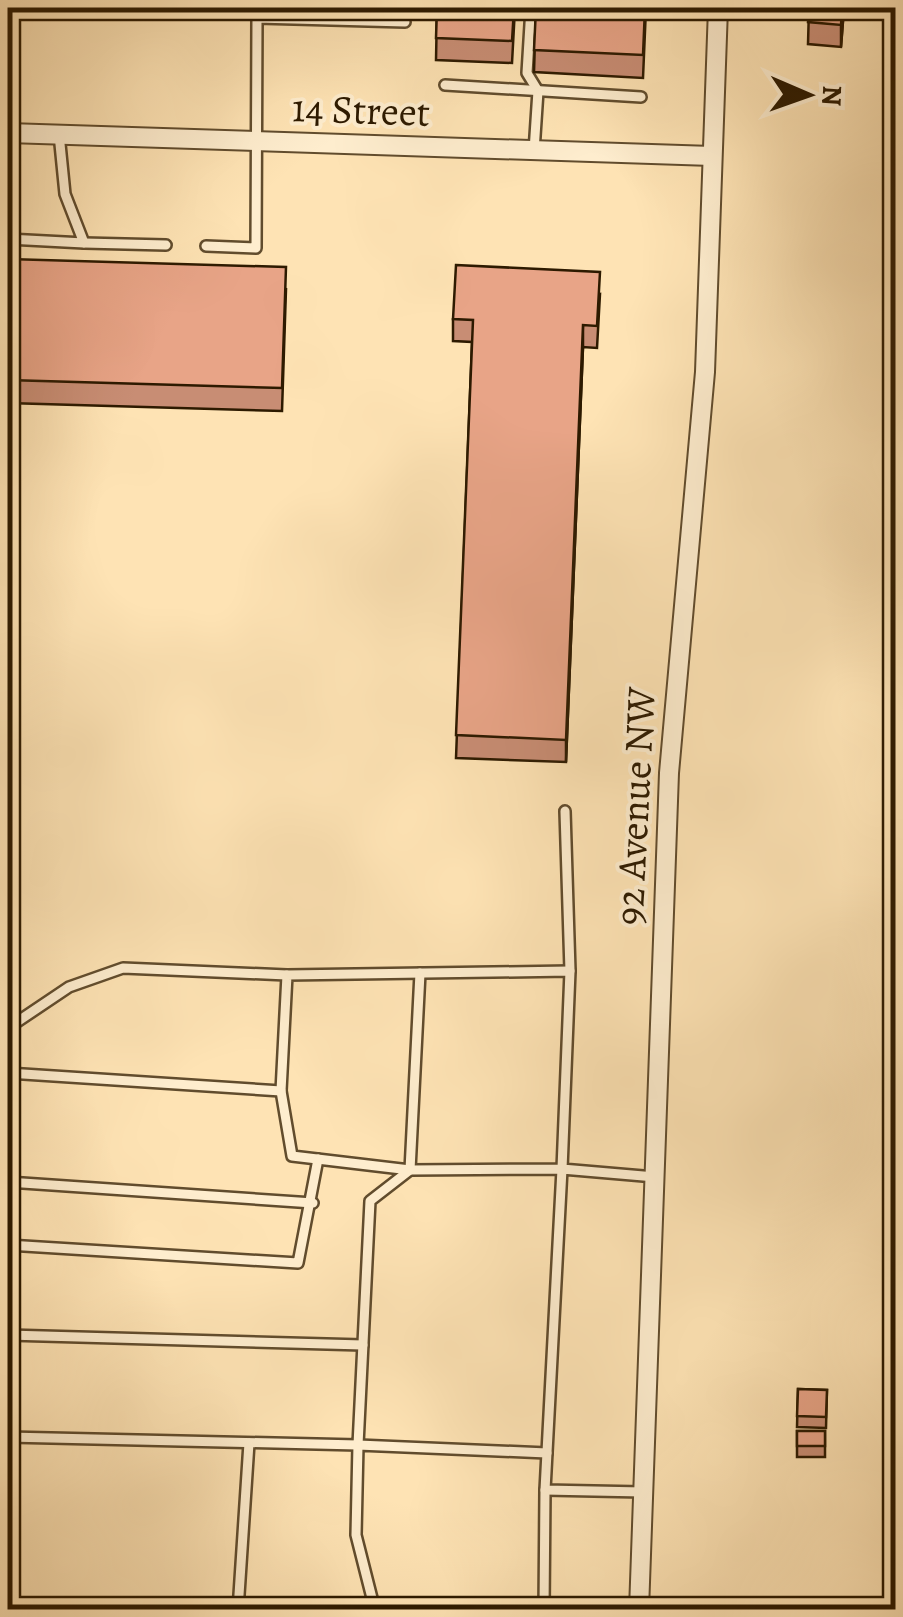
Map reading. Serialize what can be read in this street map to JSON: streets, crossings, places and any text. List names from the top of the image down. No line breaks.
{"streets":{"street":["14 Street","92 Avenue NW"]},"crossings":[["14 Street","92 Avenue NW"]],"north":"right"}
